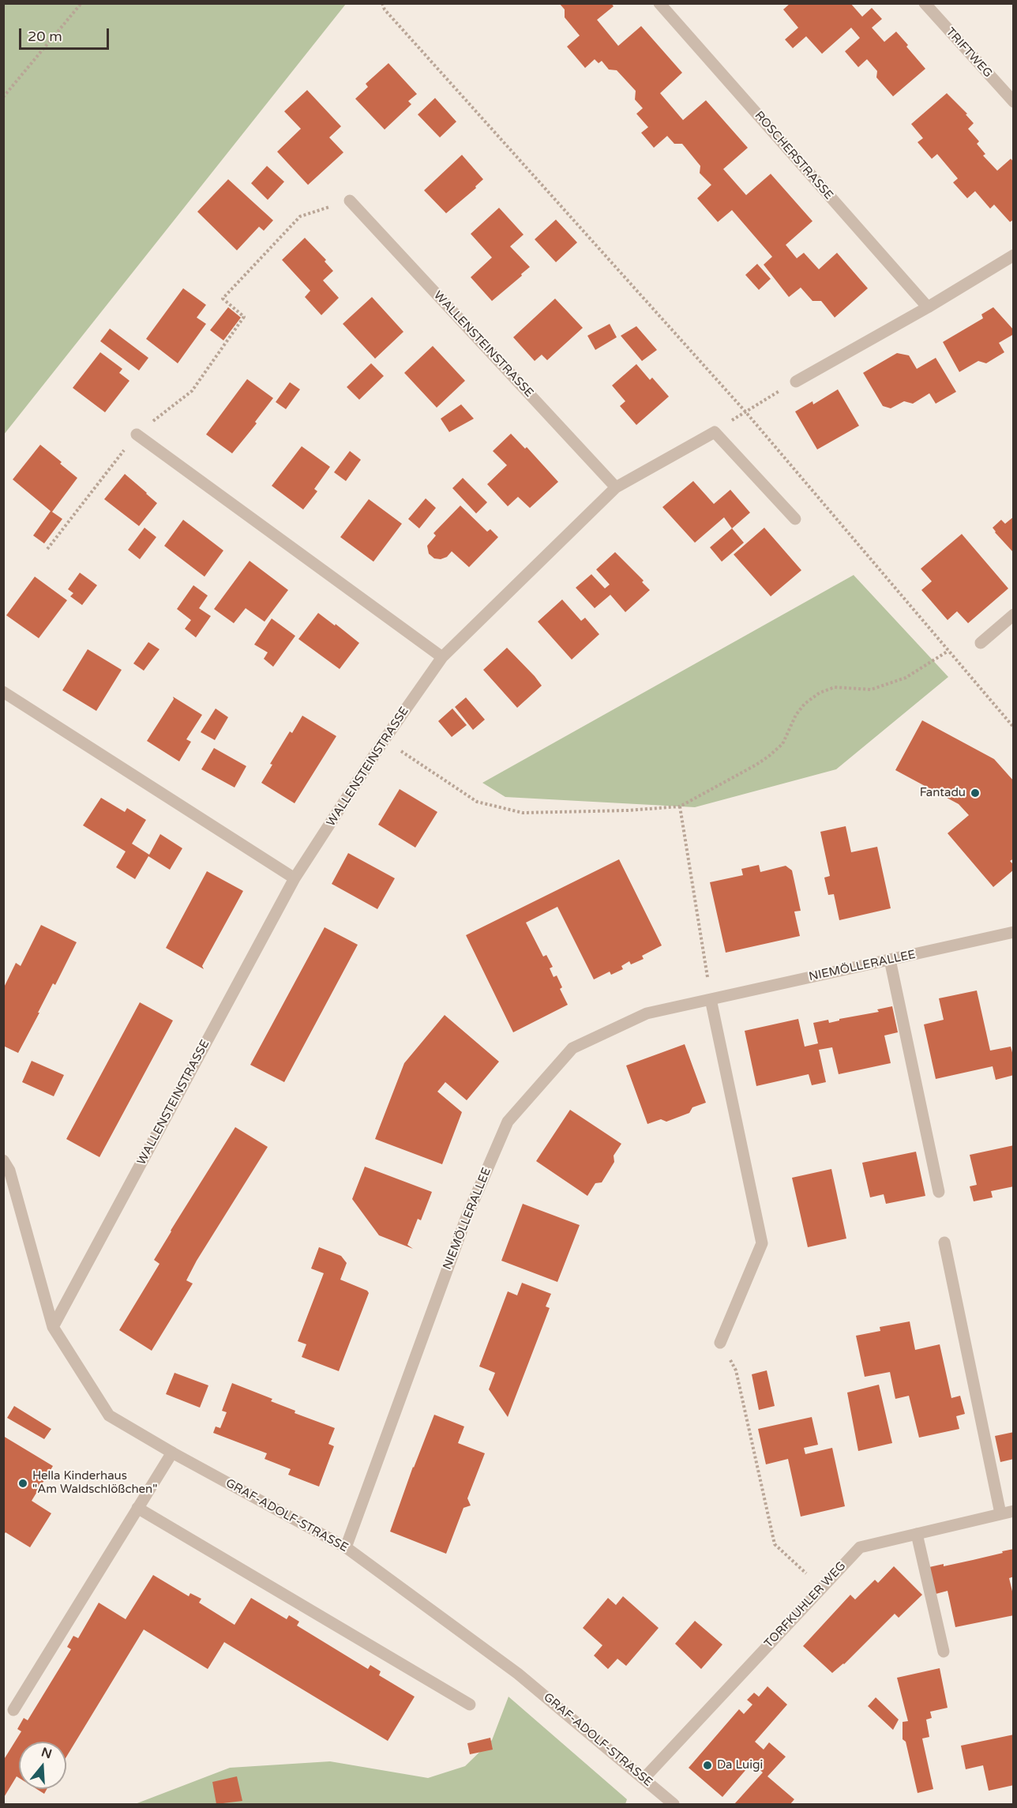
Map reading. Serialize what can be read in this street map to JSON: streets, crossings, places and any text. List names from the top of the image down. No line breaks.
{"streets":{"street":["TRIFTWEG","ROSCHERSTRASSE","WALLENSTEINSTRASSE","NIEMÖLLERALLEE","GRAF-ADOLF-STRASSE","TORFKUHLER WEG"]},"crossings":[["WALLENSTEINSTRASSE","GRAF-ADOLF-STRASSE"],["NIEMÖLLERALLEE","GRAF-ADOLF-STRASSE"],["GRAF-ADOLF-STRASSE","TORFKUHLER WEG"]],"places":["Fantadu","Hella Kinderhaus \"Am Waldschlößchen\"","Da Luigi"],"scale_bar":"20 m","north":"top"}
